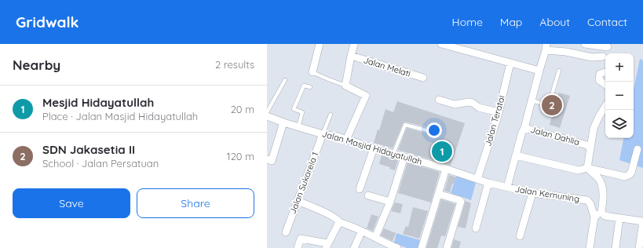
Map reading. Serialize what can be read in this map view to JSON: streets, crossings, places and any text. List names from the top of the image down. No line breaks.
{"streets":{"street":["Jalan Melati","Jalan Teratai","Jalan Dahlia","Jalan Masjid Hidayatullah","Jalan Sukarela 1","Jalan Kemuning"]},"crossings":[["Jalan Teratai","Jalan Masjid Hidayatullah"],["Jalan Dahlia","Jalan Kemuning"],["Jalan Masjid Hidayatullah","Jalan Sukarela 1"],["Jalan Masjid Hidayatullah","Jalan Kemuning"]],"page":{"header":"Gridwalk","nav":["Home","Map","About","Contact"],"heading":["Nearby","2 results"],"map_buttons":["+","−"],"list":[{"mark":"1","name":"Mesjid Hidayatullah","note":"Place · Jalan Masjid Hidayatullah","value":"20 m"},{"mark":"2","name":"SDN Jakasetia II","note":"School · Jalan Persatuan","value":"120 m"}],"pins":["2","1"],"buttons":["Save","Share"]}}
